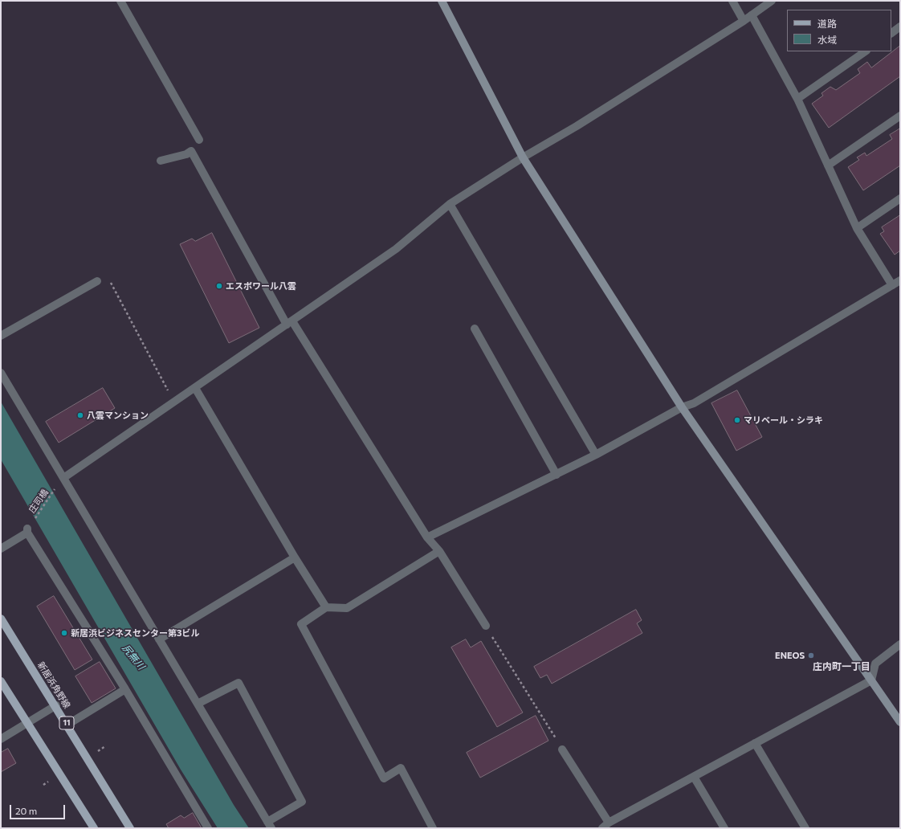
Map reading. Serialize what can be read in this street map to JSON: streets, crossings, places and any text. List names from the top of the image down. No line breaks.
{"streets":{"main road":["新居浜角野線","11"],"path":["庄司橋"]},"districts":["庄内町一丁目"],"water":["尻無川"],"places":["エスポワール八雲","八雲マンション","マリベール・シラキ","新居浜ビジネスセンター第3ビル","ENEOS"],"legend":["道路","水域"],"scale_bar":"20 m"}
